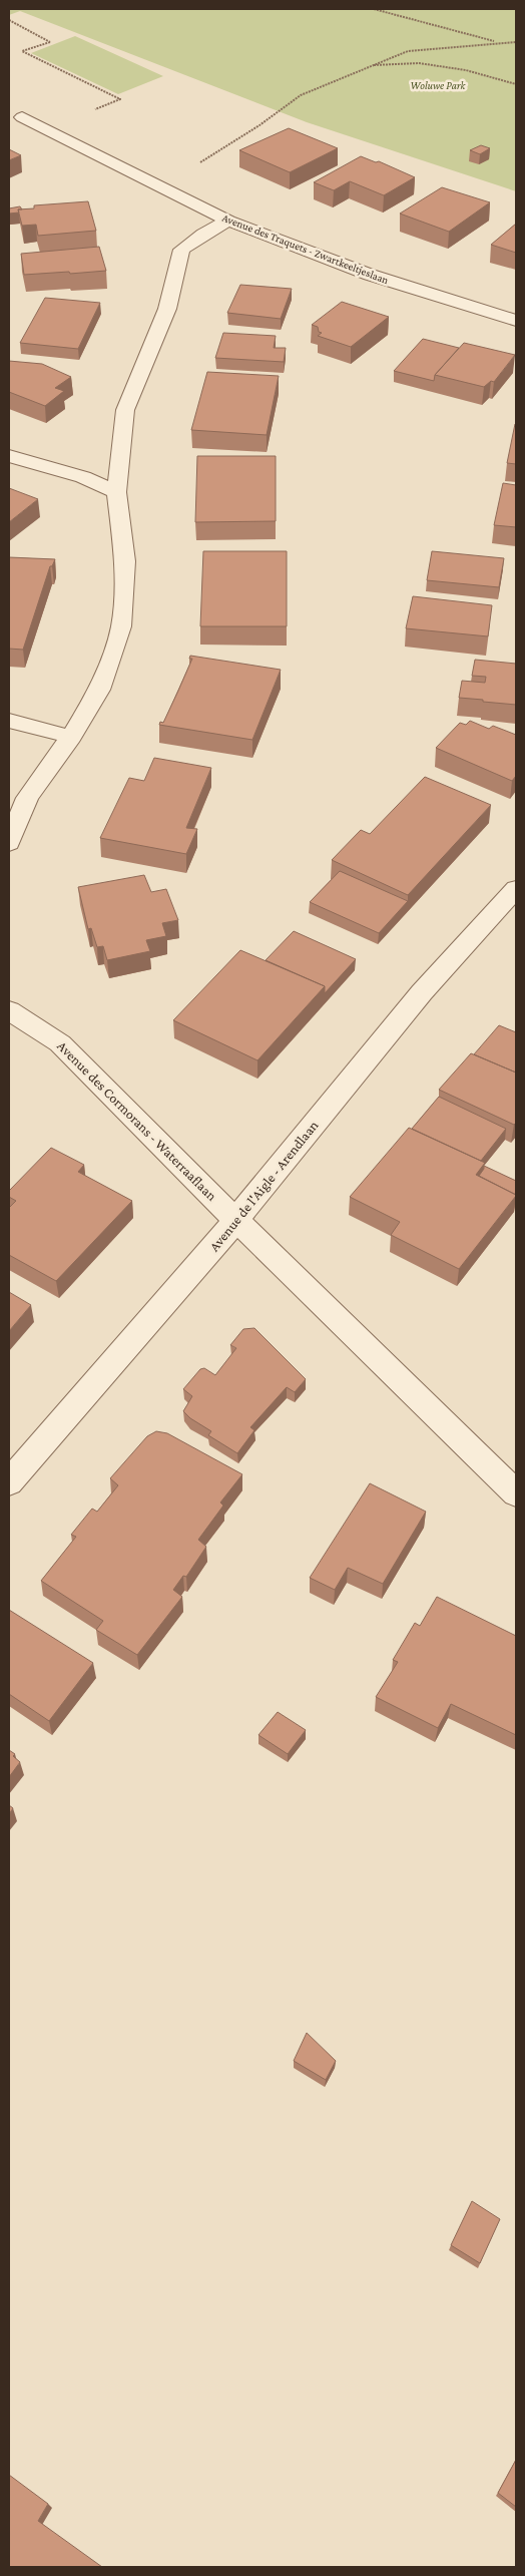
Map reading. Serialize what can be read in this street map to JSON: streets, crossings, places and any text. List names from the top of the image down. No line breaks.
{"streets":{"street":["Avenue des Traquets - Zwartkeeltjeslaan","Avenue des Cormorans - Waterraaflaan","Avenue de l'Aigle - Arendlaan"]},"crossings":[["Avenue des Cormorans - Waterraaflaan","Avenue de l'Aigle - Arendlaan"]],"parks":["Woluwe Park"]}
